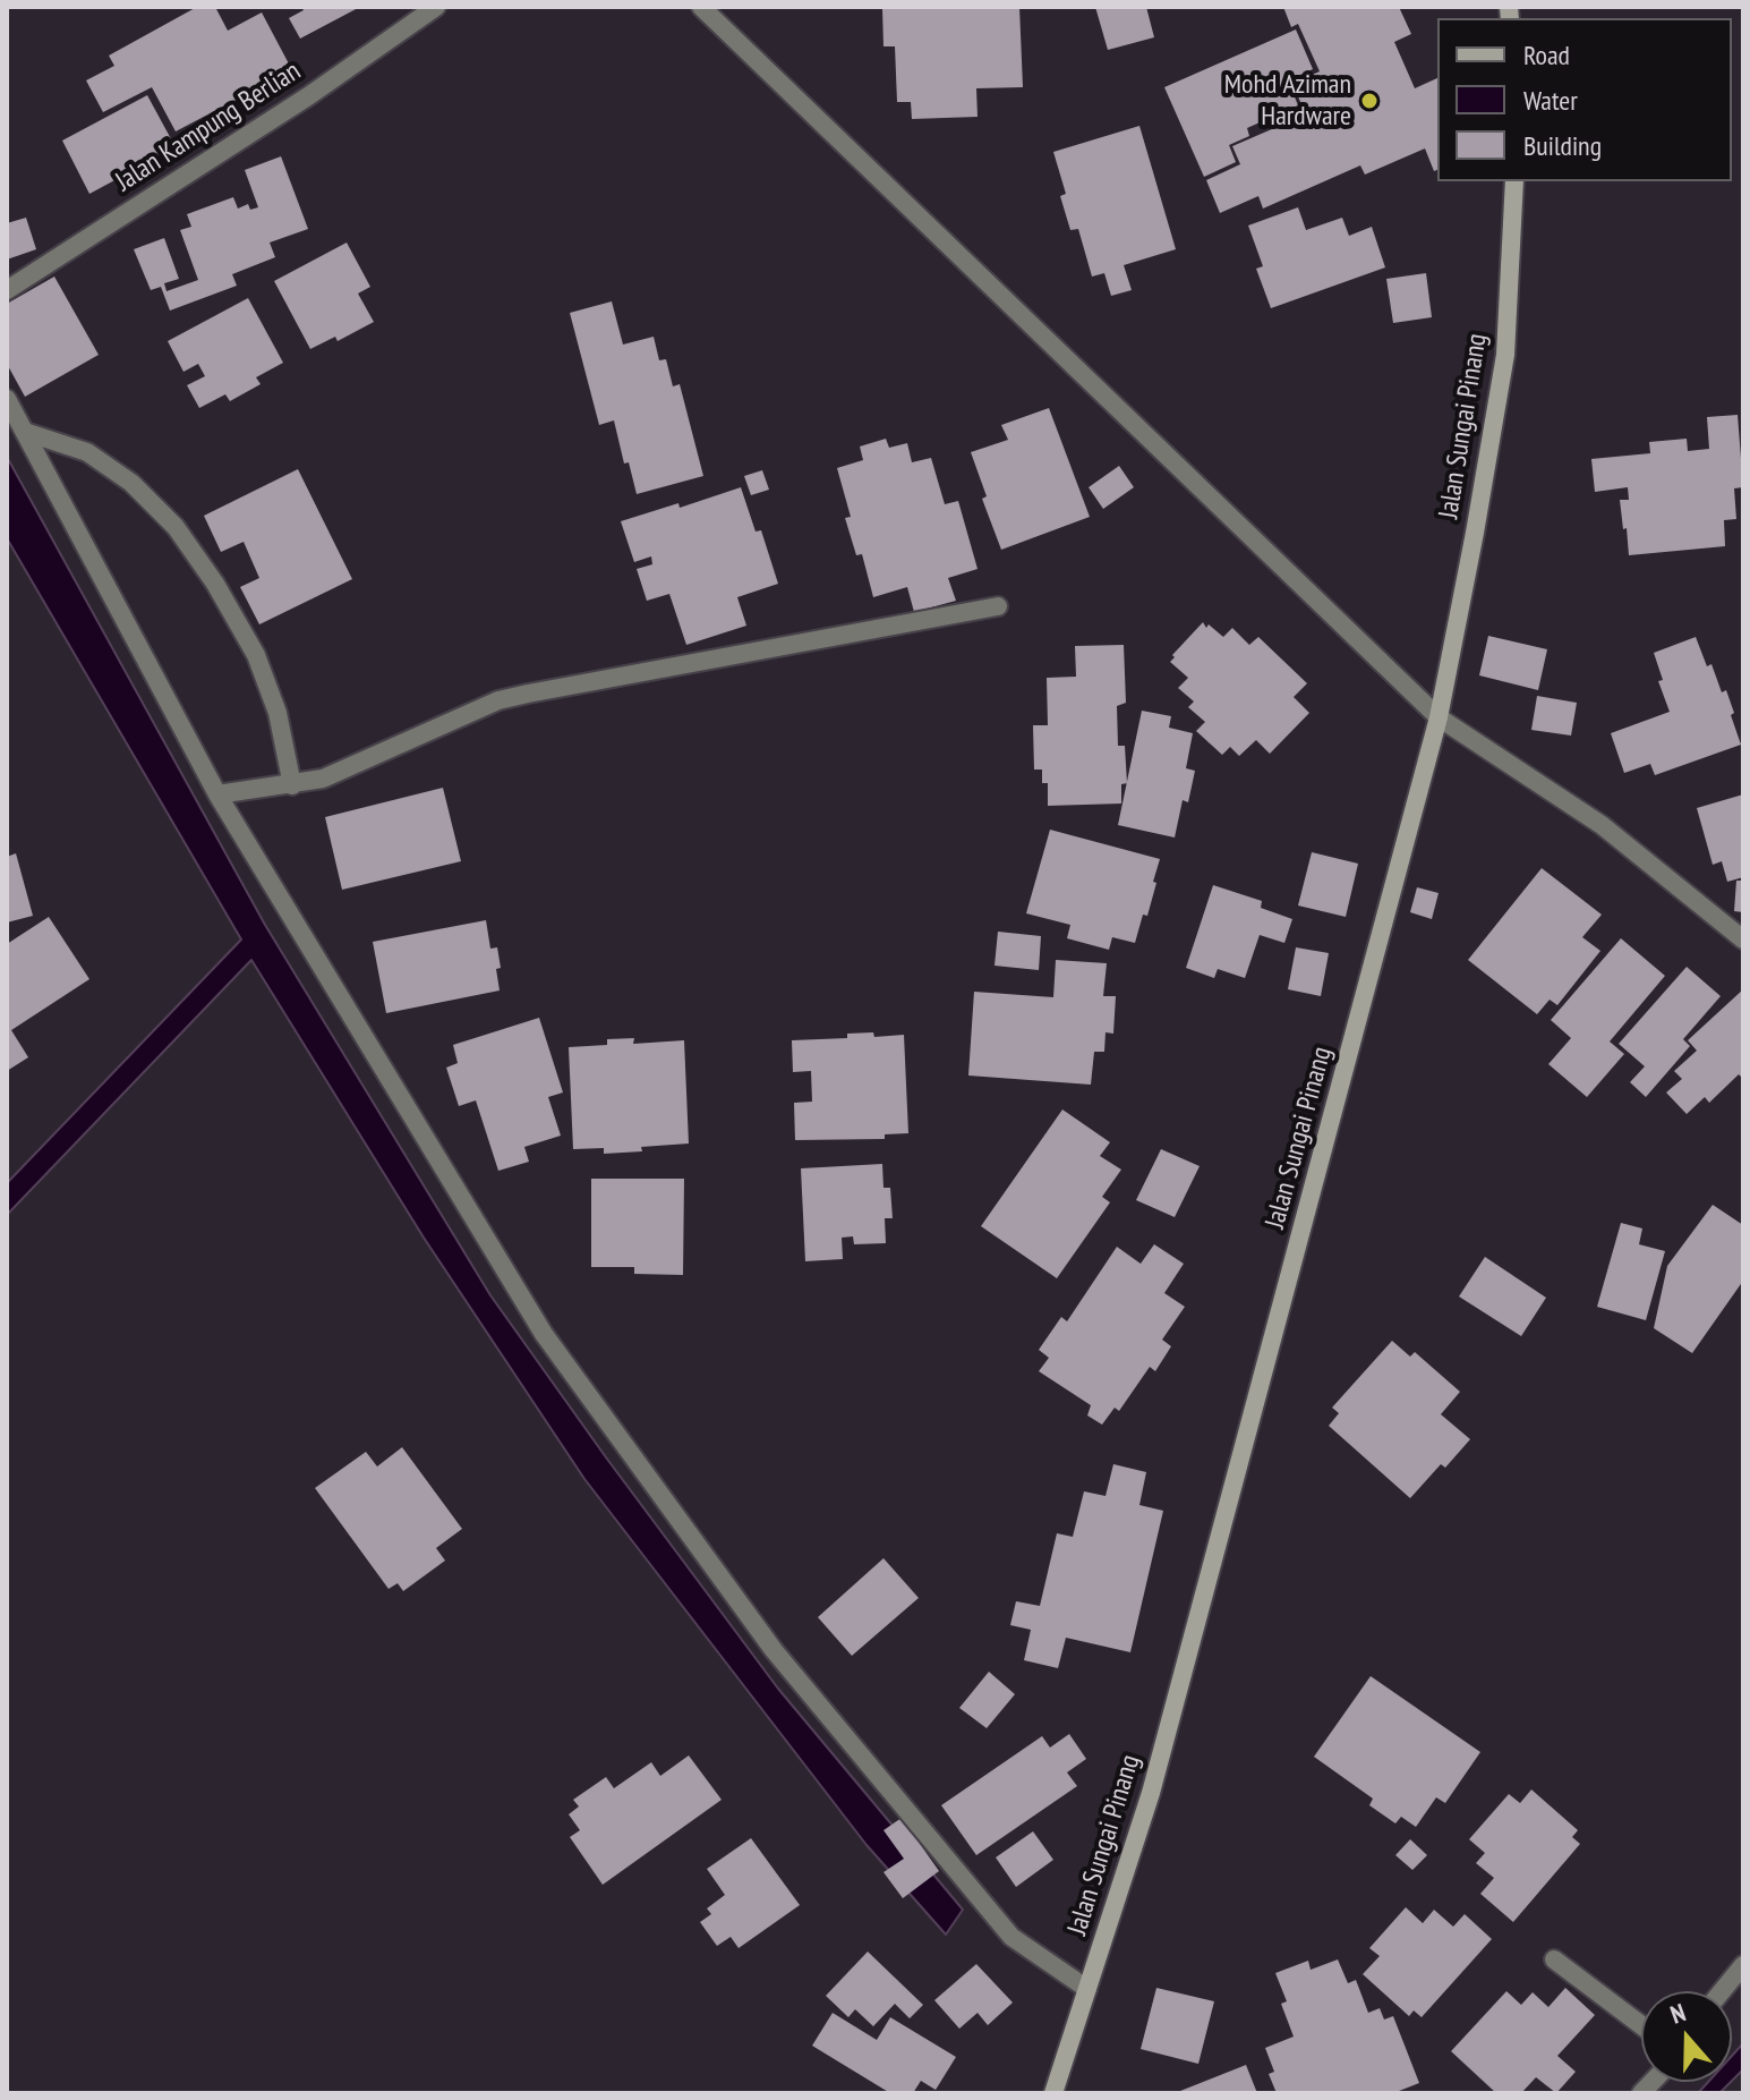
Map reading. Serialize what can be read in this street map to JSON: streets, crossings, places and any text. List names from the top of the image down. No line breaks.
{"streets":{"street":["Jalan Kampung Berlian","Jalan Sungai Pinang"]},"places":["Mohd Aziman Hardware"],"legend":["Road","Water","Building"],"north":"top"}
